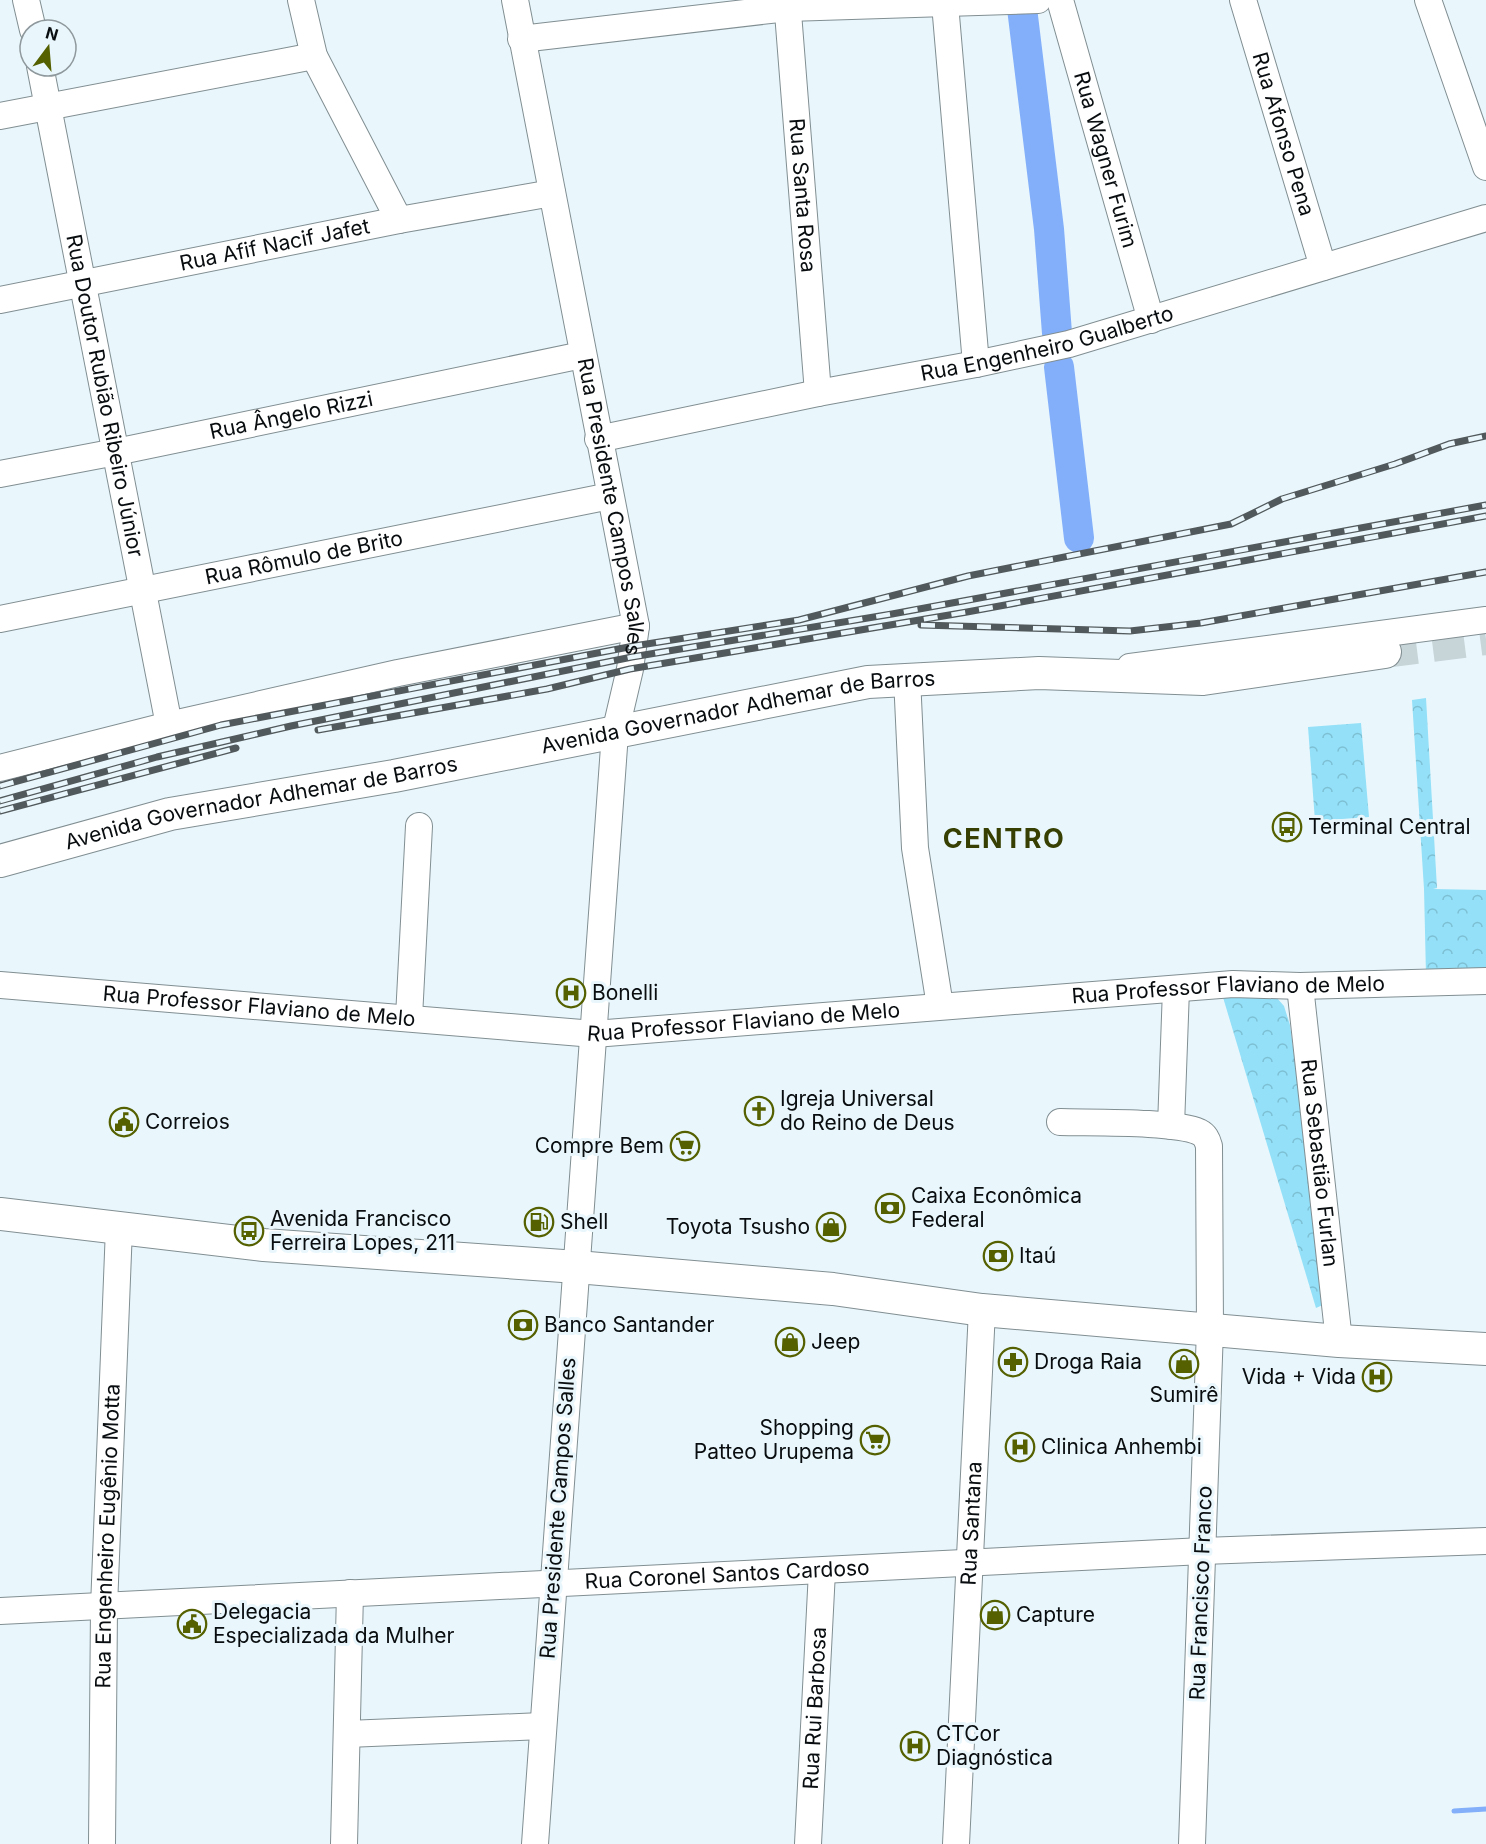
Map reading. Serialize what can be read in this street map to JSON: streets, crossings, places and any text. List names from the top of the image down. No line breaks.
{"streets":{"main road":["Avenida Governador Adhemar de Barros"],"street":["Rua Afonso Pena","Rua Wagner Furim","Rua Santa Rosa","Rua Afif Nacif Jafet","Rua Engenheiro Gualberto","Rua Doutor Rubião Ribeiro Júnior","Rua Ângelo Rizzi","Rua Presidente Campos Salles","Rua Rômulo de Brito","Rua Professor Flaviano de Melo","Rua Sebastião Furlan","Rua Santana","Rua Engenheiro Eugênio Motta","Rua Coronel Santos Cardoso","Rua Francisco Franco","Rua Rui Barbosa"]},"crossings":[["Rua Afonso Pena","Rua Engenheiro Gualberto"],["Rua Wagner Furim","Rua Engenheiro Gualberto"],["Rua Santa Rosa","Rua Engenheiro Gualberto"],["Rua Afif Nacif Jafet","Rua Doutor Rubião Ribeiro Júnior"],["Rua Afif Nacif Jafet","Rua Presidente Campos Salles"],["Rua Engenheiro Gualberto","Rua Presidente Campos Salles"],["Rua Doutor Rubião Ribeiro Júnior","Rua Ângelo Rizzi"],["Rua Doutor Rubião Ribeiro Júnior","Rua Rômulo de Brito"],["Rua Ângelo Rizzi","Rua Presidente Campos Salles"],["Rua Presidente Campos Salles","Rua Rômulo de Brito"],["Rua Presidente Campos Salles","Avenida Governador Adhemar de Barros"],["Rua Presidente Campos Salles","Rua Professor Flaviano de Melo"],["Rua Presidente Campos Salles","Rua Coronel Santos Cardoso"],["Rua Professor Flaviano de Melo","Rua Sebastião Furlan"],["Rua Santana","Rua Coronel Santos Cardoso"],["Rua Engenheiro Eugênio Motta","Rua Coronel Santos Cardoso"],["Rua Coronel Santos Cardoso","Rua Francisco Franco"],["Rua Coronel Santos Cardoso","Rua Rui Barbosa"]],"districts":["CENTRO"],"places":{"bus stop":["Terminal Central","Avenida Francisco Ferreira Lopes, 211"],"hospital":["Bonelli","Vida + Vida","Clinica Anhembi","CTCor Diagnóstica"],"church":["Igreja Universal do Reino de Deus"],"public building":["Correios","Delegacia Especializada da Mulher"],"supermarket":["Compre Bem","Shopping Patteo Urupema"],"bank":["Caixa Econômica Federal","Itaú","Banco Santander"],"fuel station":["Shell"],"shop":["Toyota Tsusho","Jeep","Sumirê","Capture"],"pharmacy":["Droga Raia"]},"north":"top"}
